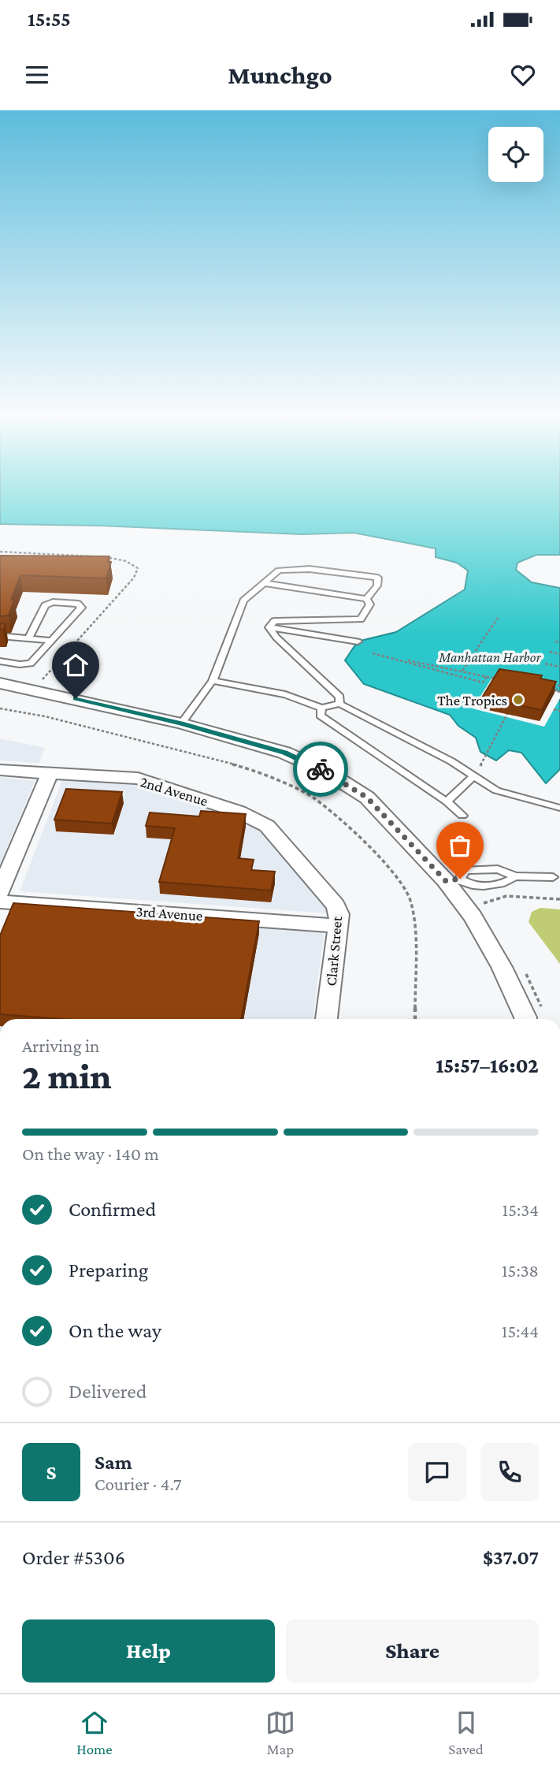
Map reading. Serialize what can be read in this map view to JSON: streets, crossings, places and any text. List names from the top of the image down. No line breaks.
{"streets":{"street":["2nd Avenue","3rd Avenue","Clark Street"]},"crossings":[["2nd Avenue","Clark Street"],["3rd Avenue","Clark Street"]],"water":["Manhattan Harbor"],"places":["The Tropics"],"page":{"status":"15:55","header":"Munchgo","heading":["2 min","Arriving in","15:57–16:02"],"panel":["Sam","Courier · 4.7","Order #5306","$37.07"],"bar":"On the way · 140 m","list":[["Confirmed","15:34"],["Preparing","15:38"],["On the way","15:44"],"Delivered"],"round":"S","buttons":["Help","Share"],"tabs":["Home","Map","Saved"]}}
